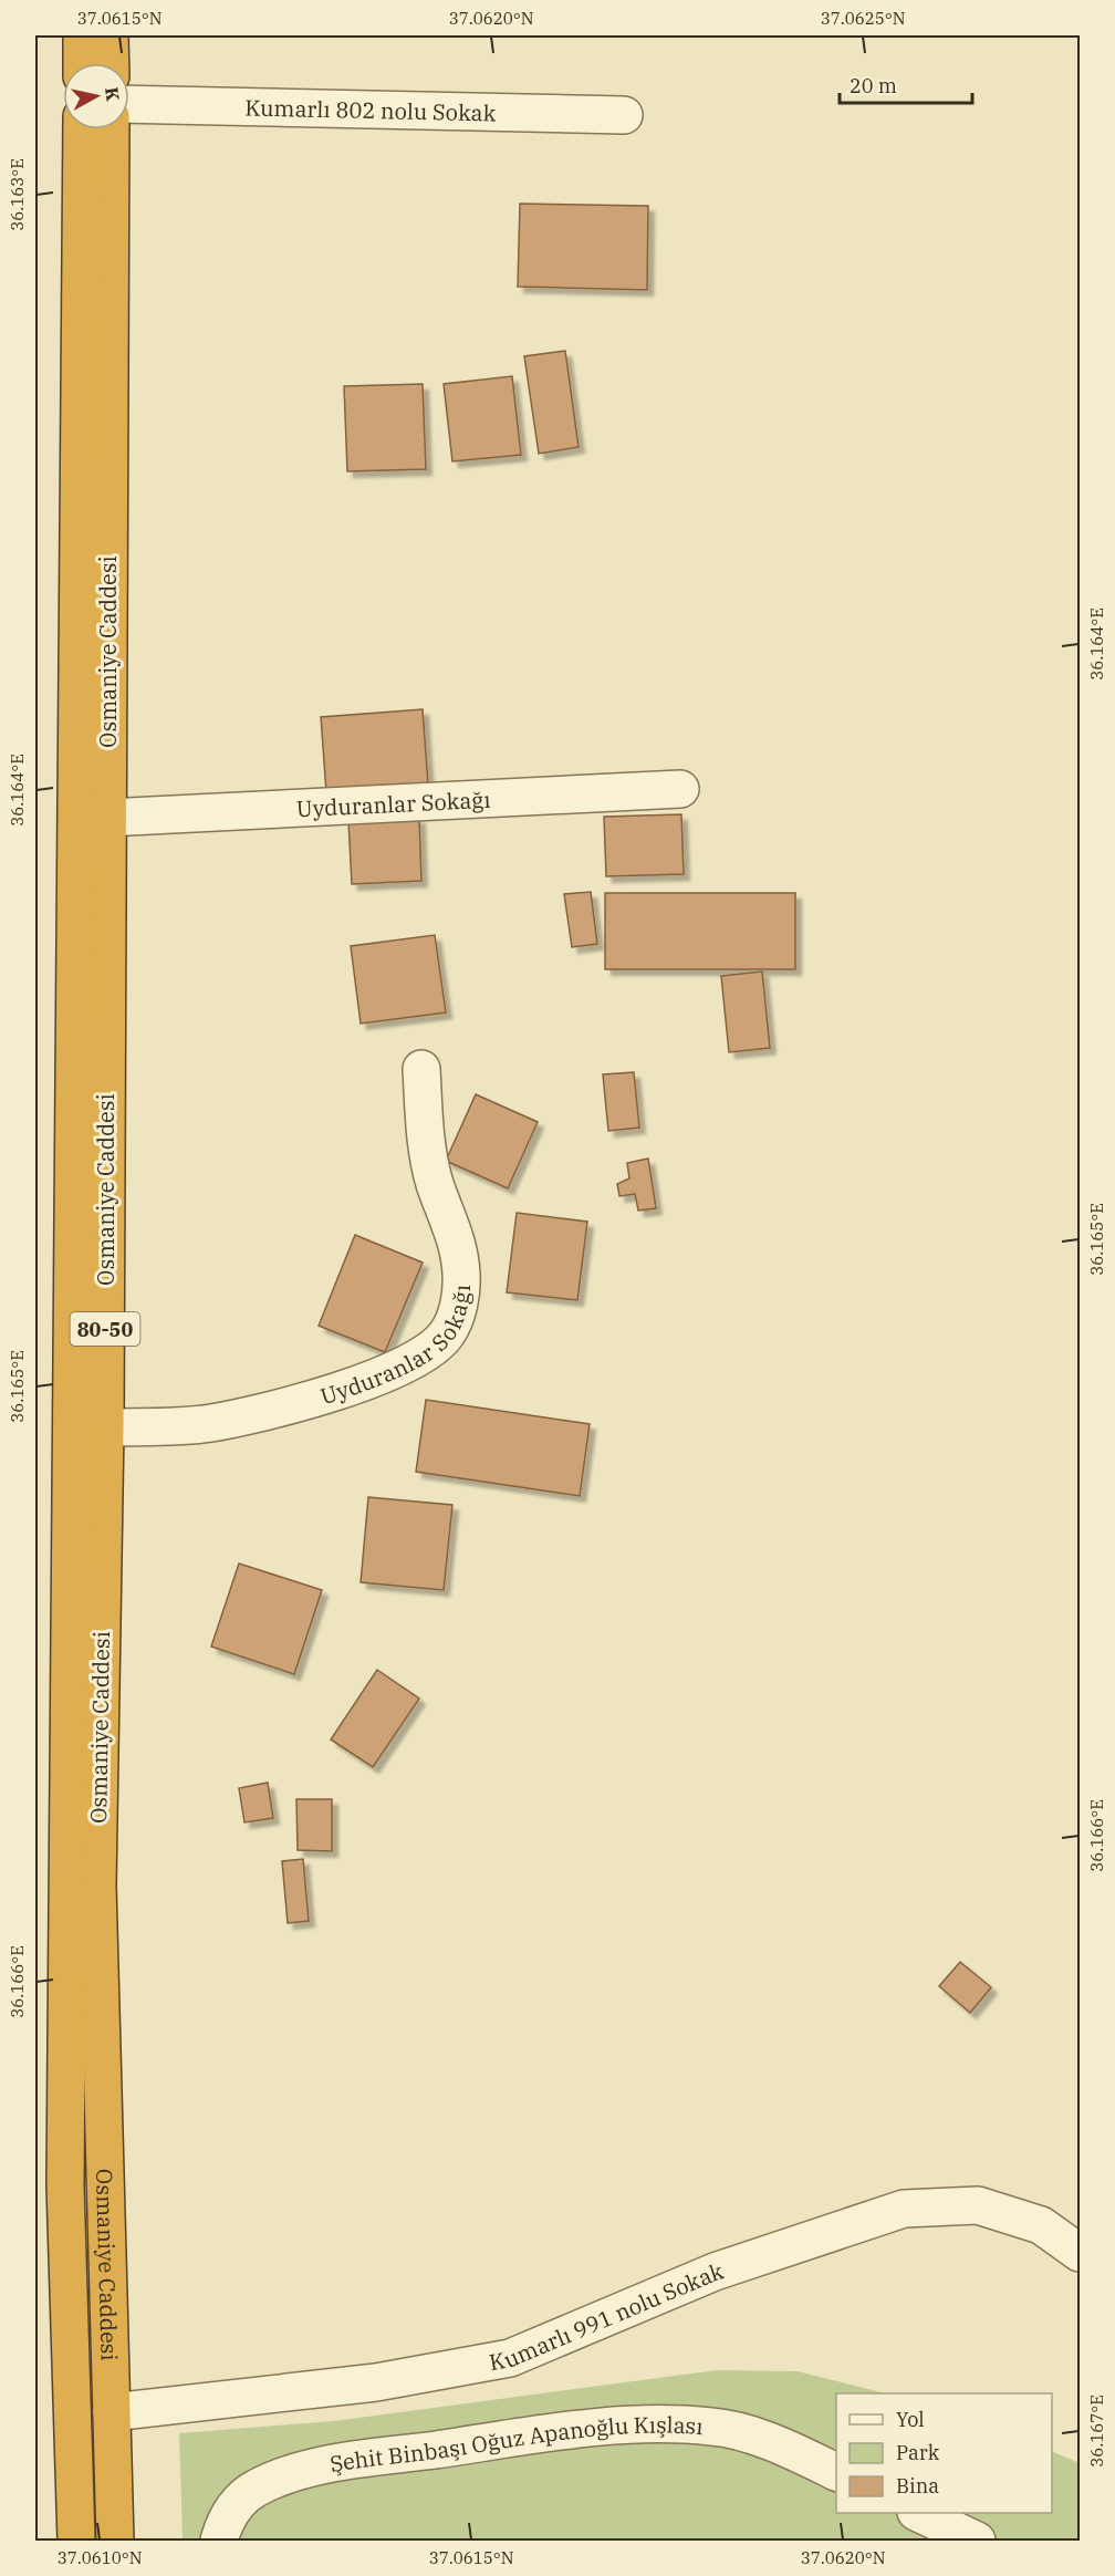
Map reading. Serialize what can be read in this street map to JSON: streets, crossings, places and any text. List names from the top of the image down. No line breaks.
{"streets":{"highway":["Osmaniye Caddesi","80-50"],"street":["Kumarlı 802 nolu Sokak","Uyduranlar Sokağı","Kumarlı 991 nolu Sokak","Şehit Binbaşı Oğuz Apanoğlu Kışlası"]},"crossings":[["Osmaniye Caddesi","Uyduranlar Sokağı"],["Osmaniye Caddesi","Kumarlı 991 nolu Sokak"]],"legend":["Yol","Park","Bina"],"scale_bar":"20 m","north":"right","coordinates":["37.0615°N","37.0620°N","37.0625°N","36.163°E","36.164°E","36.165°E","36.166°E","36.167°E","37.0610°N"]}
